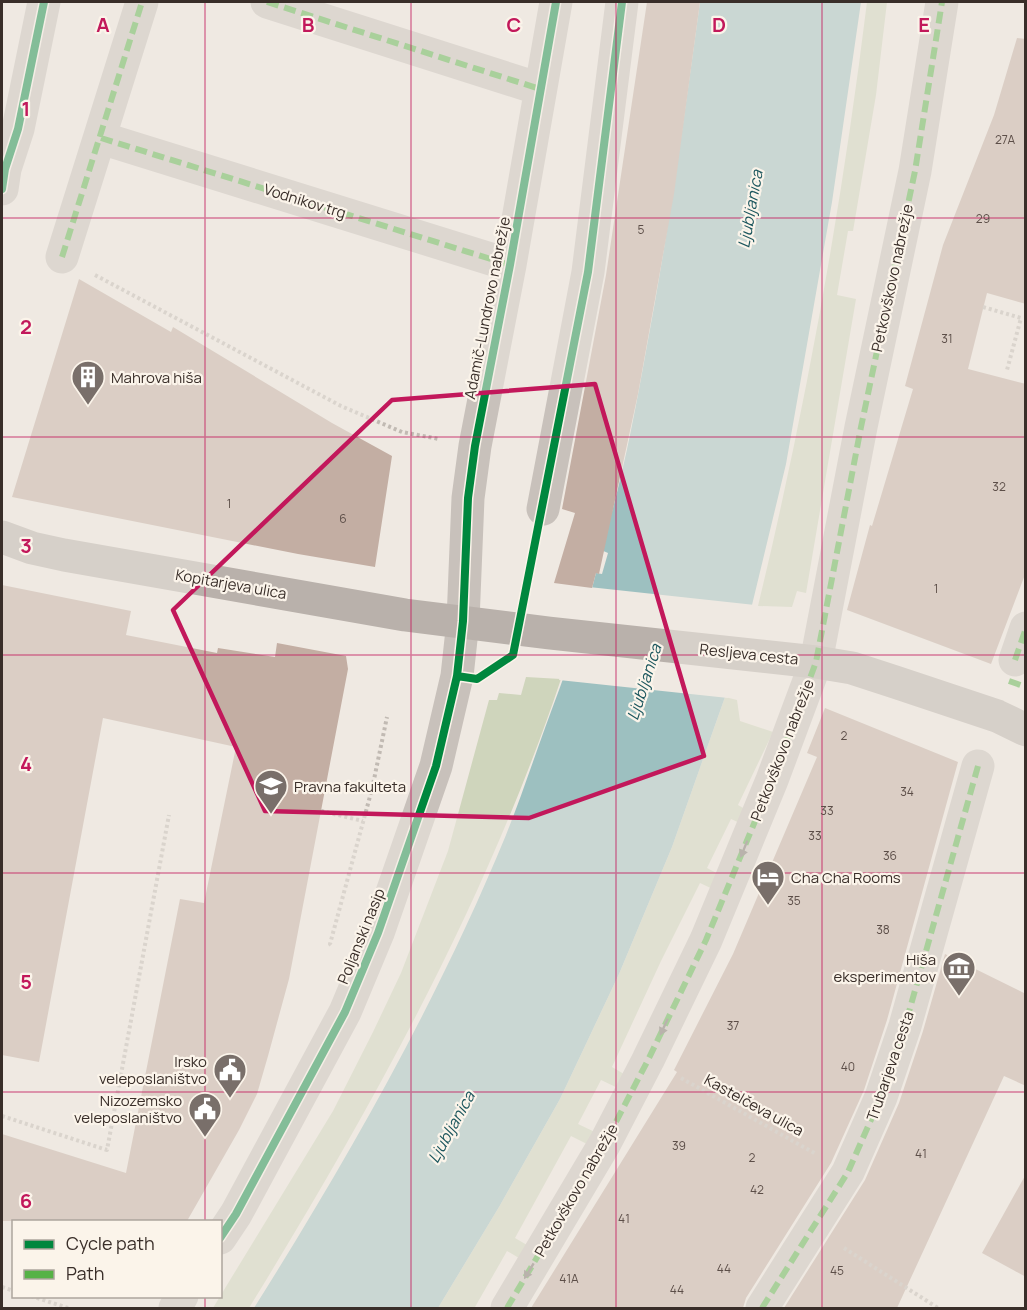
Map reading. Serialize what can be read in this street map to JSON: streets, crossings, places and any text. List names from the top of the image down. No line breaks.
{"streets":{"main road":["Kopitarjeva ulica","Resljeva cesta"],"street":["Vodnikov trg","Petkovškovo nabrežje","Adamič-Lundrovo nabrežje","Poljanski nasip","Trubarjeva cesta"],"path":["Kastelčeva ulica"]},"crossings":[["Vodnikov trg","Adamič-Lundrovo nabrežje"],["Petkovškovo nabrežje","Resljeva cesta"],["Petkovškovo nabrežje","Kastelčeva ulica"],["Adamič-Lundrovo nabrežje","Kopitarjeva ulica"],["Adamič-Lundrovo nabrežje","Resljeva cesta"],["Adamič-Lundrovo nabrežje","Poljanski nasip"],["Kopitarjeva ulica","Resljeva cesta"],["Kopitarjeva ulica","Poljanski nasip"],["Resljeva cesta","Poljanski nasip"],["Trubarjeva cesta","Kastelčeva ulica"]],"one_way":["Petkovškovo nabrežje"],"water":["Ljubljanica"],"places":{"building":["Mahrova hiša"],"school or university":["Pravna fakulteta"],"hotel":["Cha Cha Rooms"],"museum":["Hiša eksperimentov"],"public building":["Irsko veleposlaništvo","Nizozemsko veleposlaništvo"]},"house_numbers":["27A","29","5","31","32","1","6","1","2","34","33","33","36","35","38","37","40","39","41","2","42","41","44","45","41A","44"],"legend":["Cycle path","Path"],"grid":{"columns":["A","B","C","D","E"],"rows":["1","2","3","4","5","6"]}}
